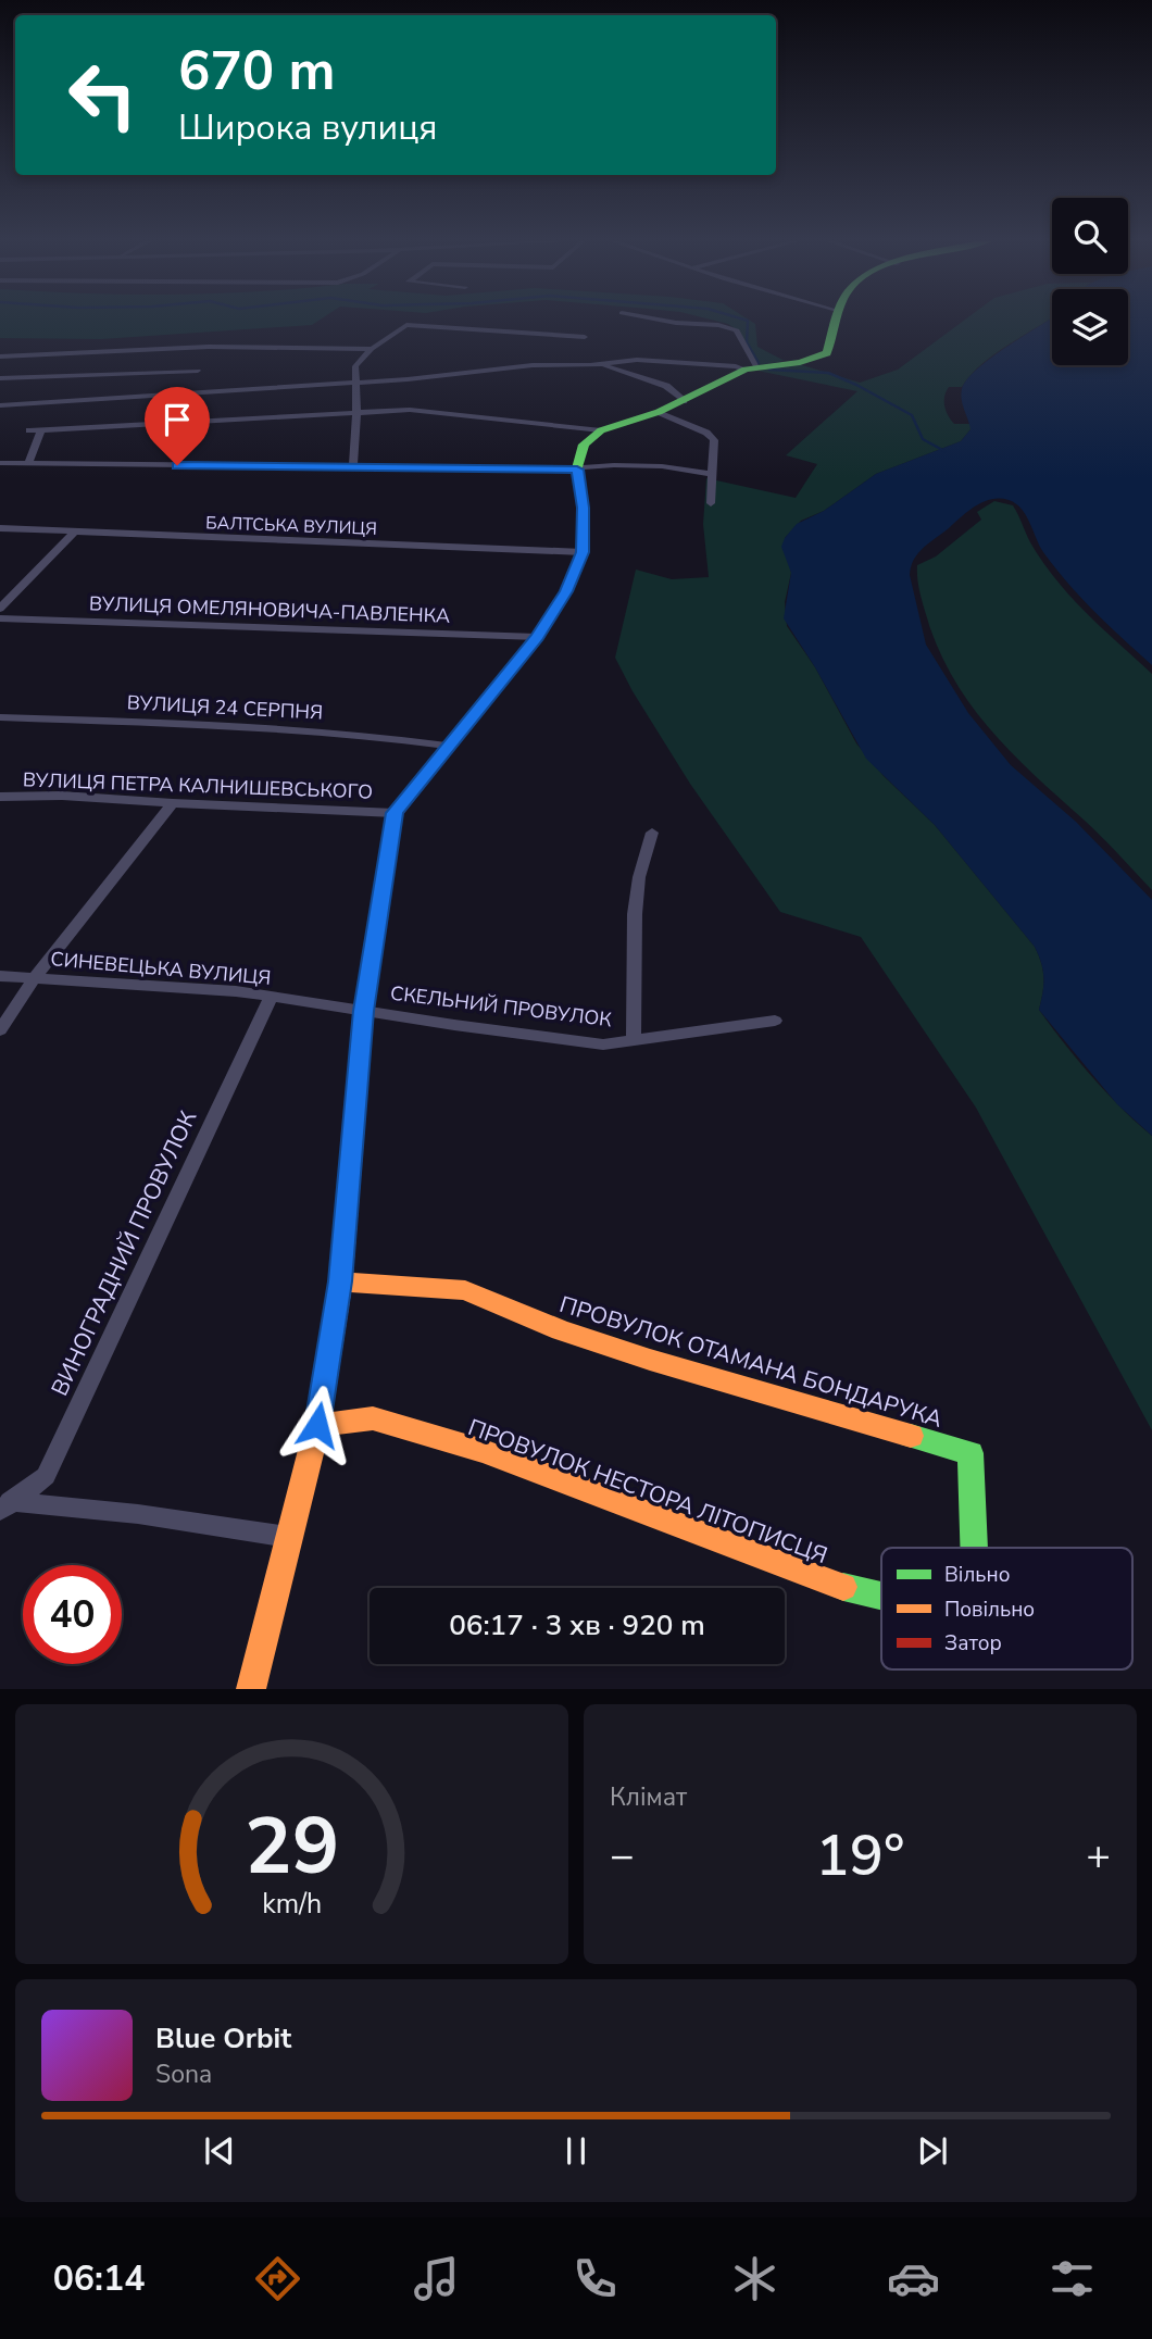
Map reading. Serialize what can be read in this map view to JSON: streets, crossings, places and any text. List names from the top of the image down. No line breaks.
{"streets":{"street":["БАЛТСЬКА ВУЛИЦЯ","ВУЛИЦЯ ОМЕЛЯНОВИЧА-ПАВЛЕНКА","ВУЛИЦЯ 24 СЕРПНЯ","ВУЛИЦЯ ПЕТРА КАЛНИШЕВСЬКОГО","СИНЕВЕЦЬКА ВУЛИЦЯ","СКЕЛЬНИЙ ПРОВУЛОК","ВИНОГРАДНИЙ ПРОВУЛОК","ПРОВУЛОК ОТАМАНА БОНДАРУКА","ПРОВУЛОК НЕСТОРА ЛІТОПИСЦЯ"]},"crossings":[["СИНЕВЕЦЬКА ВУЛИЦЯ","СКЕЛЬНИЙ ПРОВУЛОК"],["СИНЕВЕЦЬКА ВУЛИЦЯ","ВИНОГРАДНИЙ ПРОВУЛОК"]],"legend":["Вільно","Повільно","Затор"],"page":{"turn":["670 m","Широка вулиця"],"limit":"40","trip":"06:17 · 3 хв · 920 m","tile":"Клімат","heat":["−","19°","+"],"song":["Blue Orbit","Sona"],"tabs":"06:14","gauge":["29","km/h"]}}
